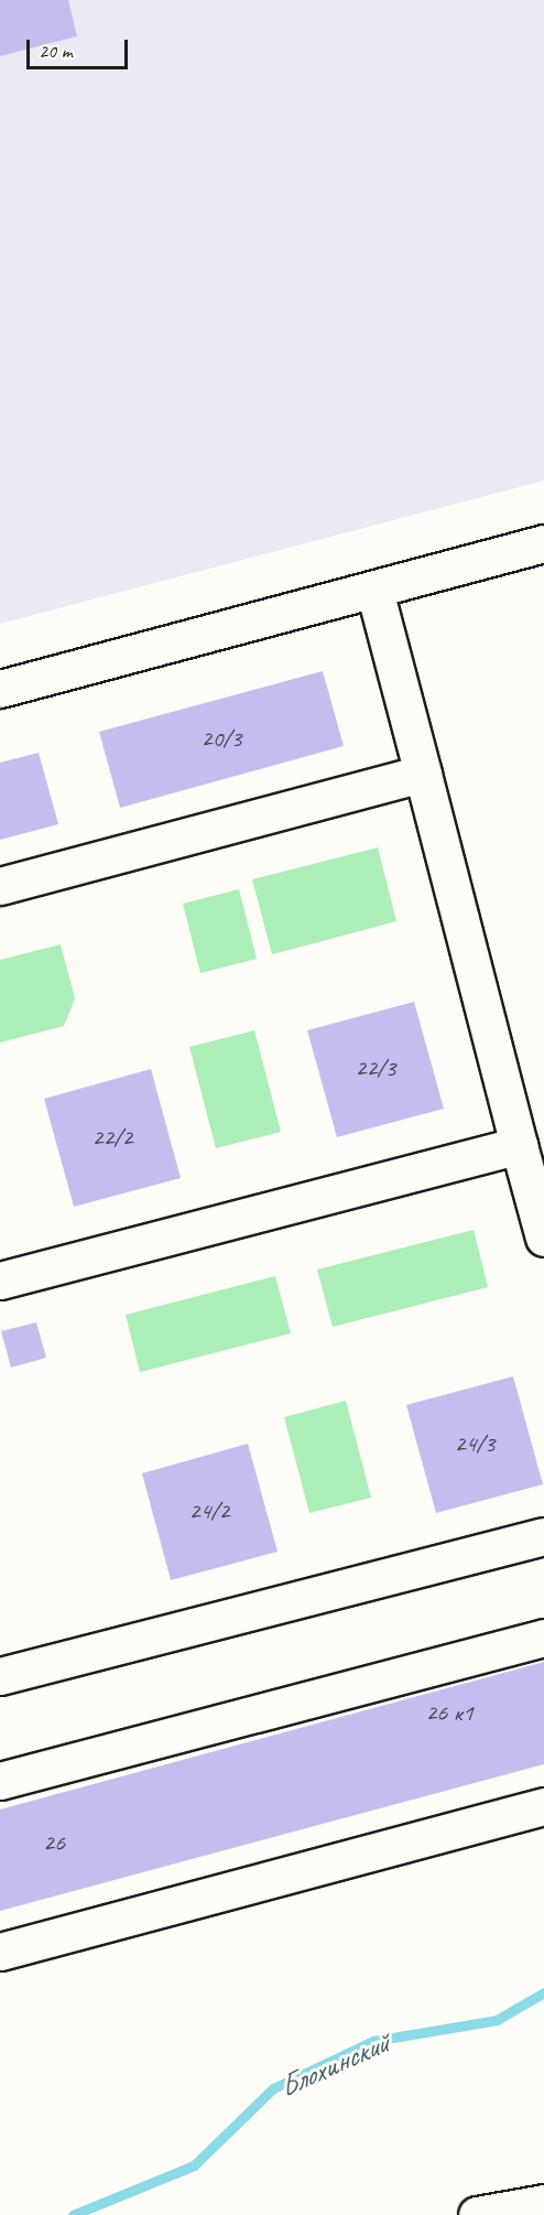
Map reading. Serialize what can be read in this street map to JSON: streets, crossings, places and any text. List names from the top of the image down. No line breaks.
{"water":["Блохинский"],"house_numbers":["20/3","22/3","22/2","24/3","24/2","26 к1","26"],"scale_bar":"20 m"}
